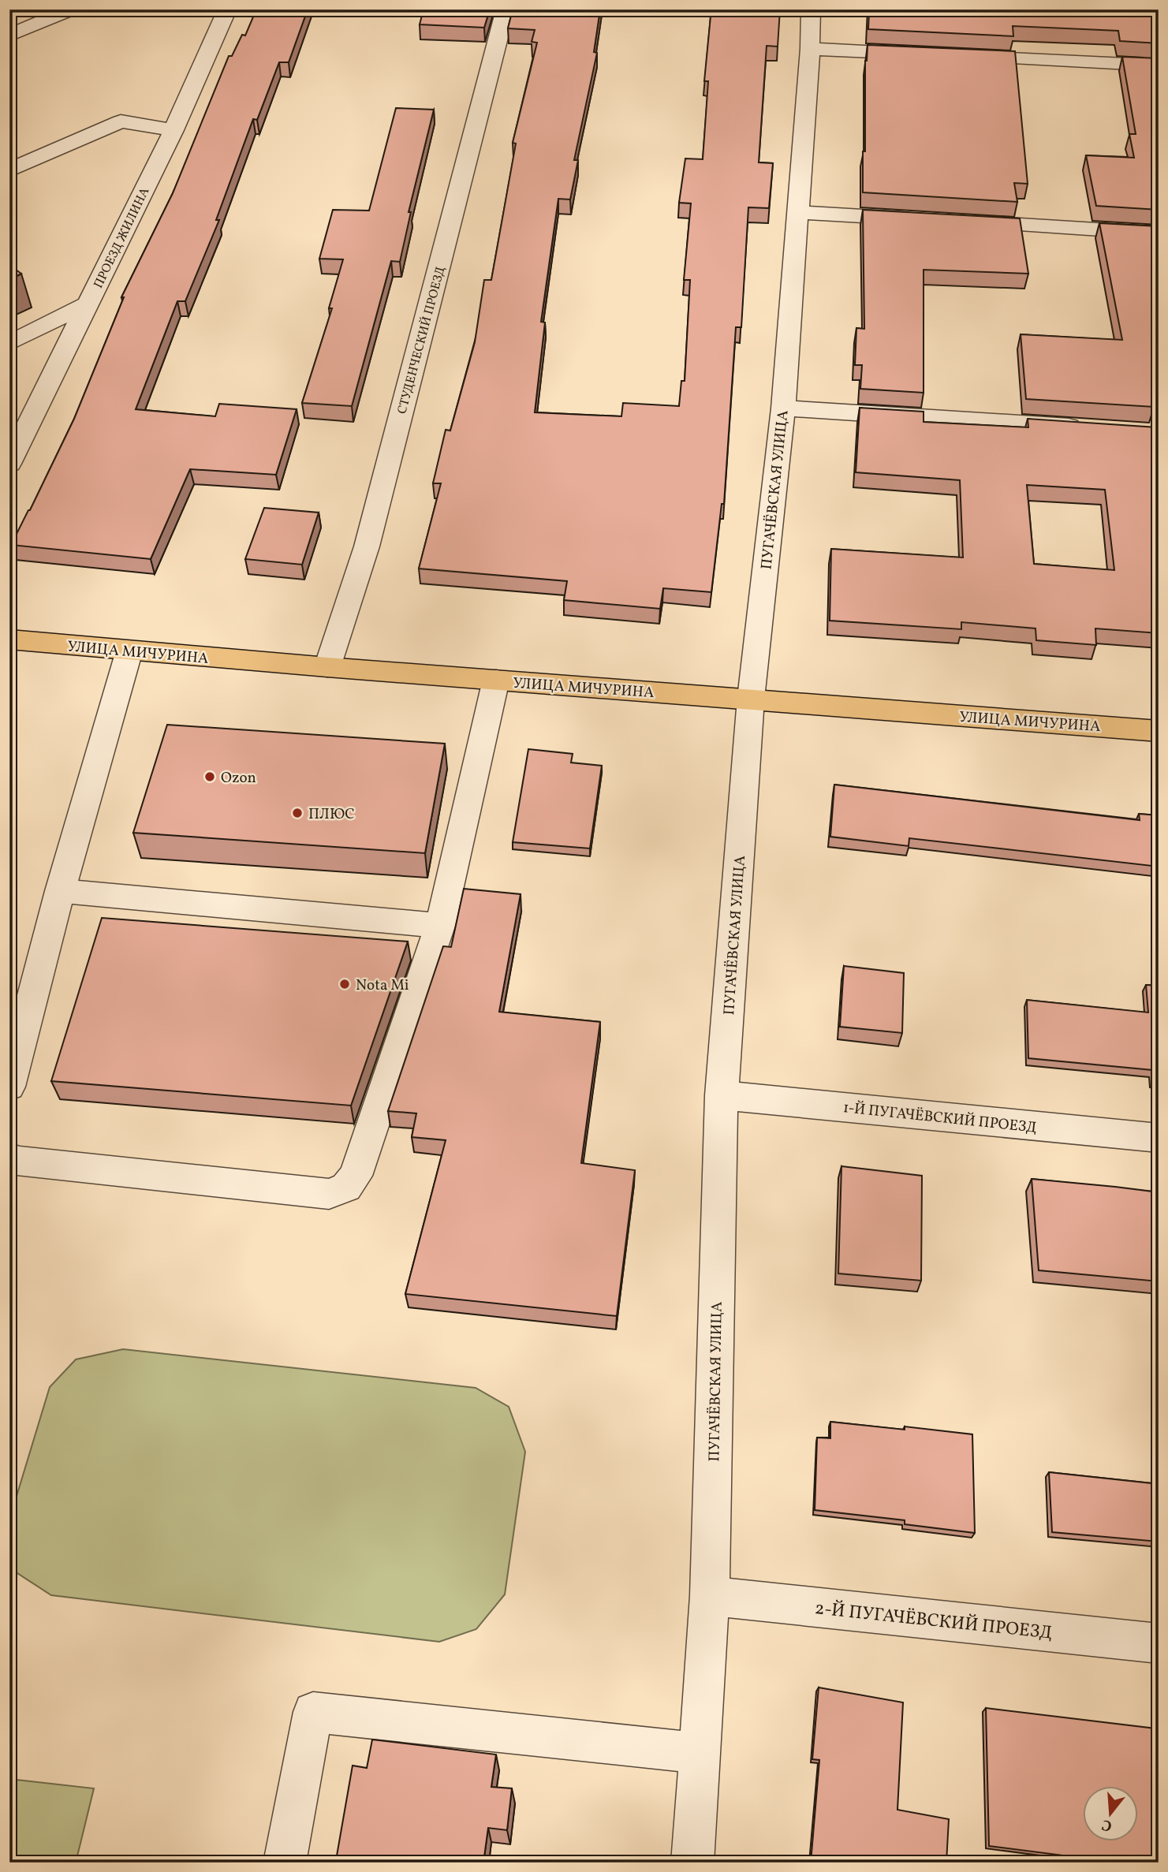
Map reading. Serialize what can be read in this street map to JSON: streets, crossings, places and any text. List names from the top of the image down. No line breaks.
{"streets":{"main road":["УЛИЦА МИЧУРИНА"],"street":["ПРОЕЗД ЖИЛИНА","СТУДЕНЧЕСКИЙ ПРОЕЗД","ПУГАЧЁВСКАЯ УЛИЦА","1-Й ПУГАЧЁВСКИЙ ПРОЕЗД","2-Й ПУГАЧЁВСКИЙ ПРОЕЗД"]},"crossings":[["СТУДЕНЧЕСКИЙ ПРОЕЗД","УЛИЦА МИЧУРИНА"],["ПУГАЧЁВСКАЯ УЛИЦА","УЛИЦА МИЧУРИНА"],["ПУГАЧЁВСКАЯ УЛИЦА","1-Й ПУГАЧЁВСКИЙ ПРОЕЗД"],["ПУГАЧЁВСКАЯ УЛИЦА","2-Й ПУГАЧЁВСКИЙ ПРОЕЗД"]],"places":["Ozon","ПЛЮС","Nota Mi"],"north":"bottom"}
